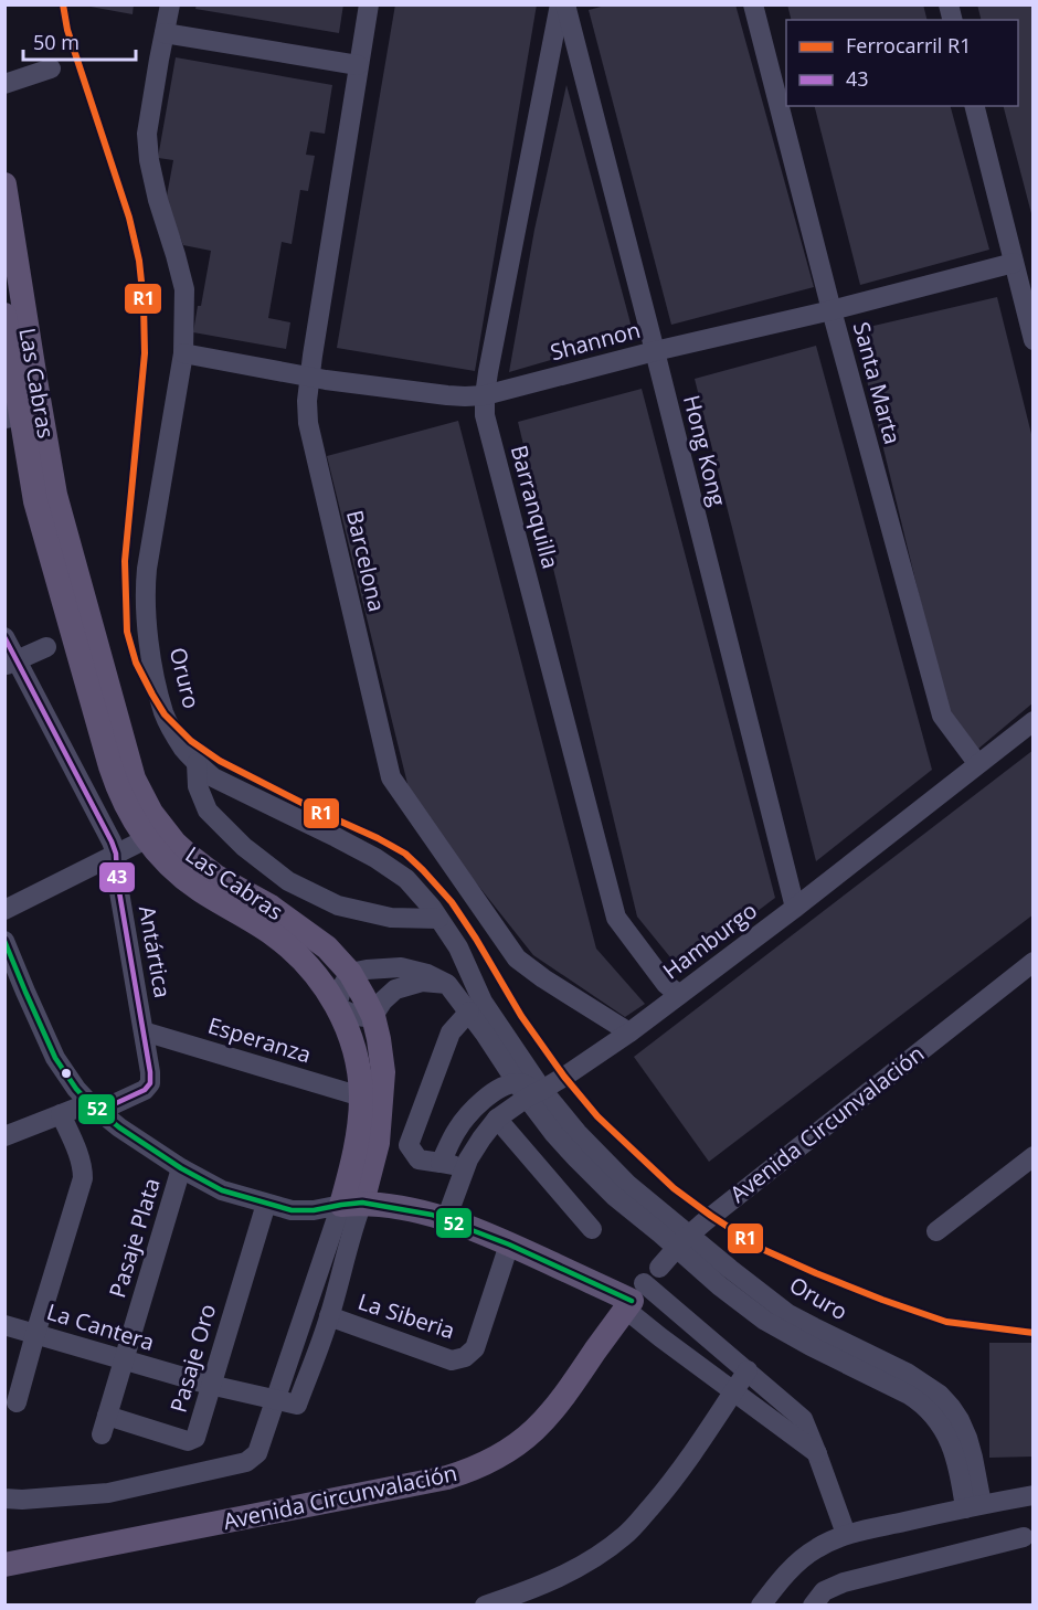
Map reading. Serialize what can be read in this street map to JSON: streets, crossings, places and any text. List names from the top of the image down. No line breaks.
{"streets":{"main road":["Las Cabras","Avenida Circunvalación"],"street":["Shannon","Santa Marta","Hong Kong","Barranquilla","Barcelona","Oruro","Hamburgo","Antártica","Esperanza","Pasaje Plata","La Siberia","La Cantera","Pasaje Oro"]},"crossings":[["Shannon","Santa Marta"],["Shannon","Hong Kong"],["Shannon","Barranquilla"],["Shannon","Barcelona"],["Shannon","Oruro"],["Las Cabras","Esperanza"],["Las Cabras","La Siberia"],["Las Cabras","La Cantera"],["Santa Marta","Hamburgo"],["Hong Kong","Hamburgo"],["Barranquilla","Hamburgo"],["Barcelona","Hamburgo"],["Oruro","Hamburgo"],["Antártica","Esperanza"],["Pasaje Plata","La Cantera"],["Pasaje Plata","Pasaje Oro"],["La Cantera","Pasaje Oro"]],"lines":["rail line R1","transit line 43","transit line 52"],"legend":["Ferrocarril R1","43"],"scale_bar":"50 m"}
